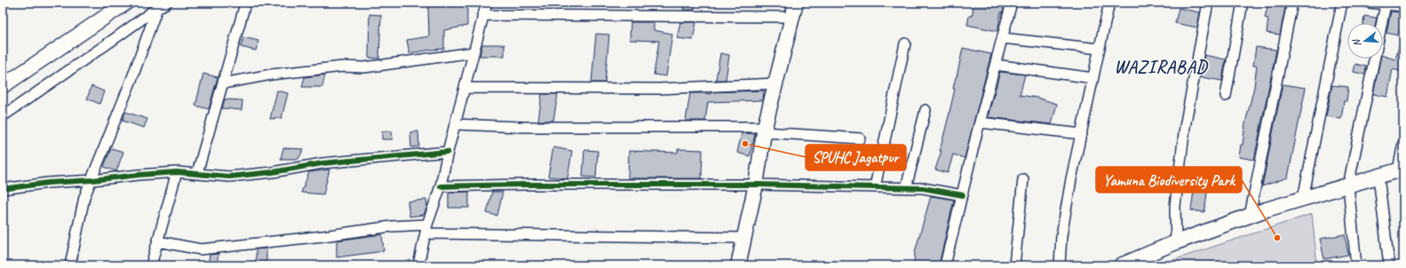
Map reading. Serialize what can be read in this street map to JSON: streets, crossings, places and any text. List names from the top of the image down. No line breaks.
{"districts":["WAZIRABAD"],"places":["SPUHC Jagatpur","Yamuna Biodiversity Park"],"north":"left"}
